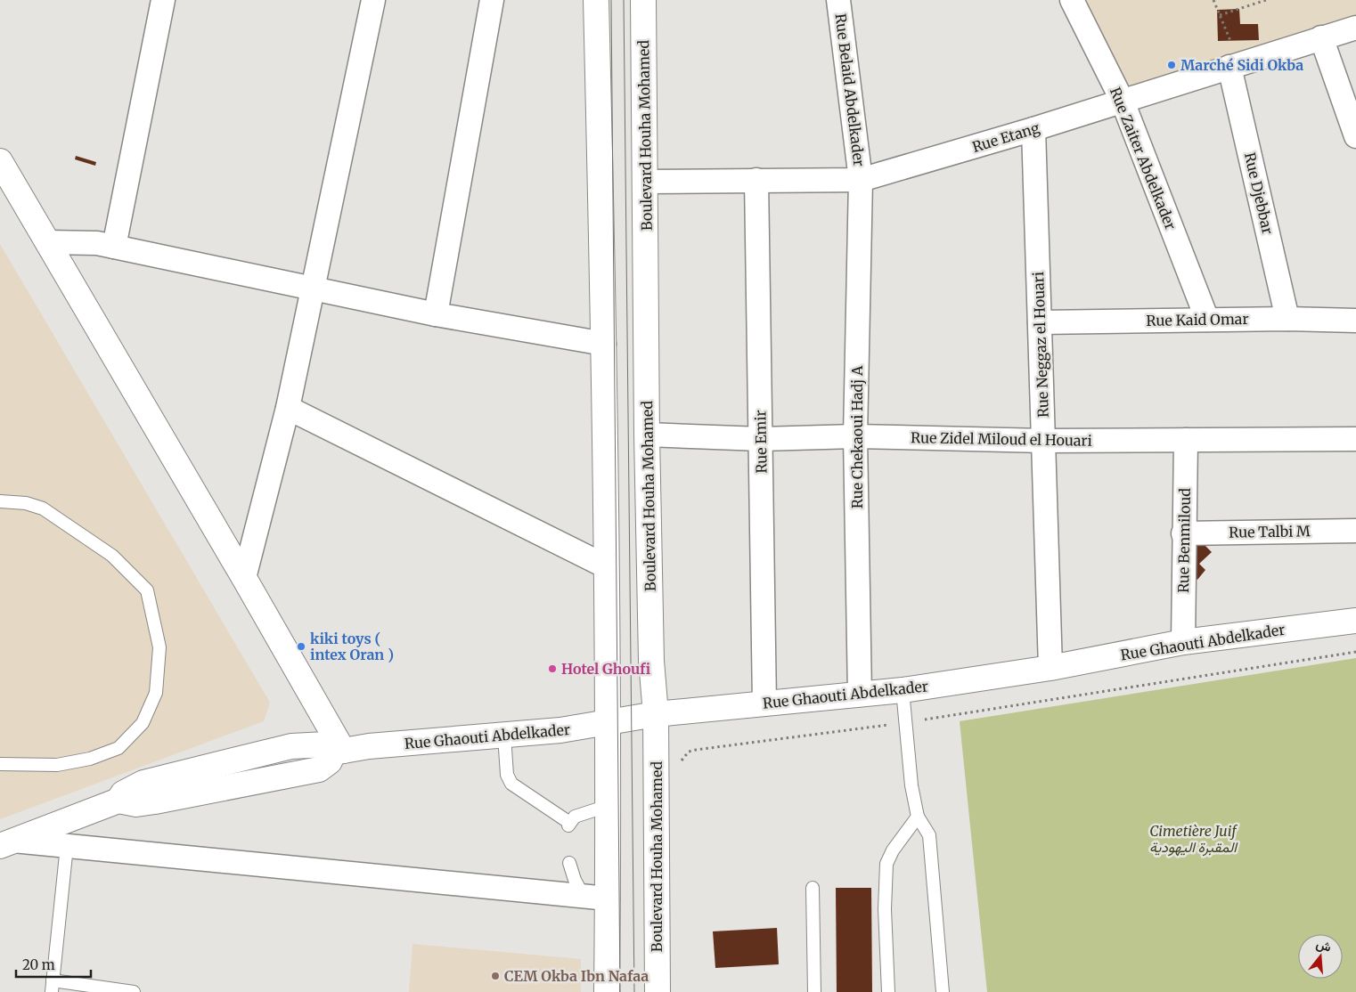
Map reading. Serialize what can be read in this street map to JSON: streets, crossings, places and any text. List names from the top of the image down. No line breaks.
{"streets":{"main road":["Boulevard Houha Mohamed","Rue Ghaouti Abdelkader"],"street":["Rue Belaid Abdelkader","Rue Etang","Rue Zaiter Abdelkader","Rue Djebbar","Rue Kaid Omar","Rue Neggaz el Houari","Rue Chekaoui Hadj A","Rue Zidel Miloud el Houari","Rue Emir","Rue Talbi M","Rue Benmiloud"]},"crossings":[["Rue Belaid Abdelkader","Rue Etang"],["Rue Belaid Abdelkader","Rue Chekaoui Hadj A"],["Boulevard Houha Mohamed","Rue Etang"],["Boulevard Houha Mohamed","Rue Zidel Miloud el Houari"],["Boulevard Houha Mohamed","Rue Ghaouti Abdelkader"],["Rue Etang","Rue Zaiter Abdelkader"],["Rue Etang","Rue Djebbar"],["Rue Etang","Rue Neggaz el Houari"],["Rue Etang","Rue Chekaoui Hadj A"],["Rue Etang","Rue Emir"],["Rue Zaiter Abdelkader","Rue Kaid Omar"],["Rue Djebbar","Rue Kaid Omar"],["Rue Kaid Omar","Rue Neggaz el Houari"],["Rue Neggaz el Houari","Rue Zidel Miloud el Houari"],["Rue Neggaz el Houari","Rue Ghaouti Abdelkader"],["Rue Chekaoui Hadj A","Rue Zidel Miloud el Houari"],["Rue Chekaoui Hadj A","Rue Ghaouti Abdelkader"],["Rue Zidel Miloud el Houari","Rue Emir"],["Rue Zidel Miloud el Houari","Rue Benmiloud"],["Rue Emir","Rue Ghaouti Abdelkader"],["Rue Talbi M","Rue Benmiloud"],["Rue Benmiloud","Rue Ghaouti Abdelkader"]],"parks":["Cimetière Juif المقبرة اليهودية"],"places":["Marché Sidi Okba","kiki toys ( intex Oran )","Hotel Ghoufi","CEM Okba Ibn Nafaa"],"scale_bar":"20 m","north":"top"}
